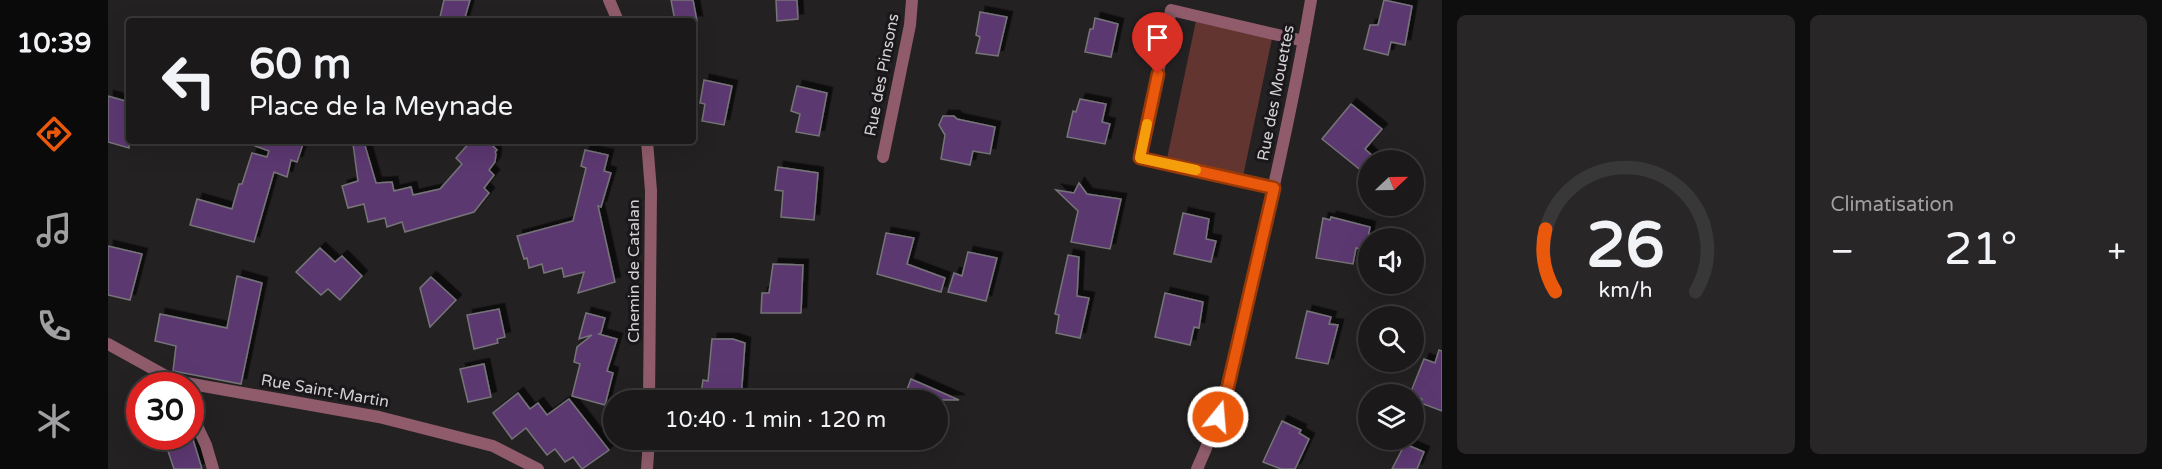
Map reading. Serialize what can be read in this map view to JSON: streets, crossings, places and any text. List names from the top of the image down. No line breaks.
{"streets":{"street":["Rue des Pinsons","Rue des Mouettes","Chemin de Catalan","Rue Saint-Martin"]},"north":"right","page":{"tabs":"10:39","tile":"Climatisation","turn":["60 m","Place de la Meynade"],"heat":["−","21°","+"],"limit":"30","trip":"10:40 · 1 min · 120 m","gauge":["26","km/h"]}}
